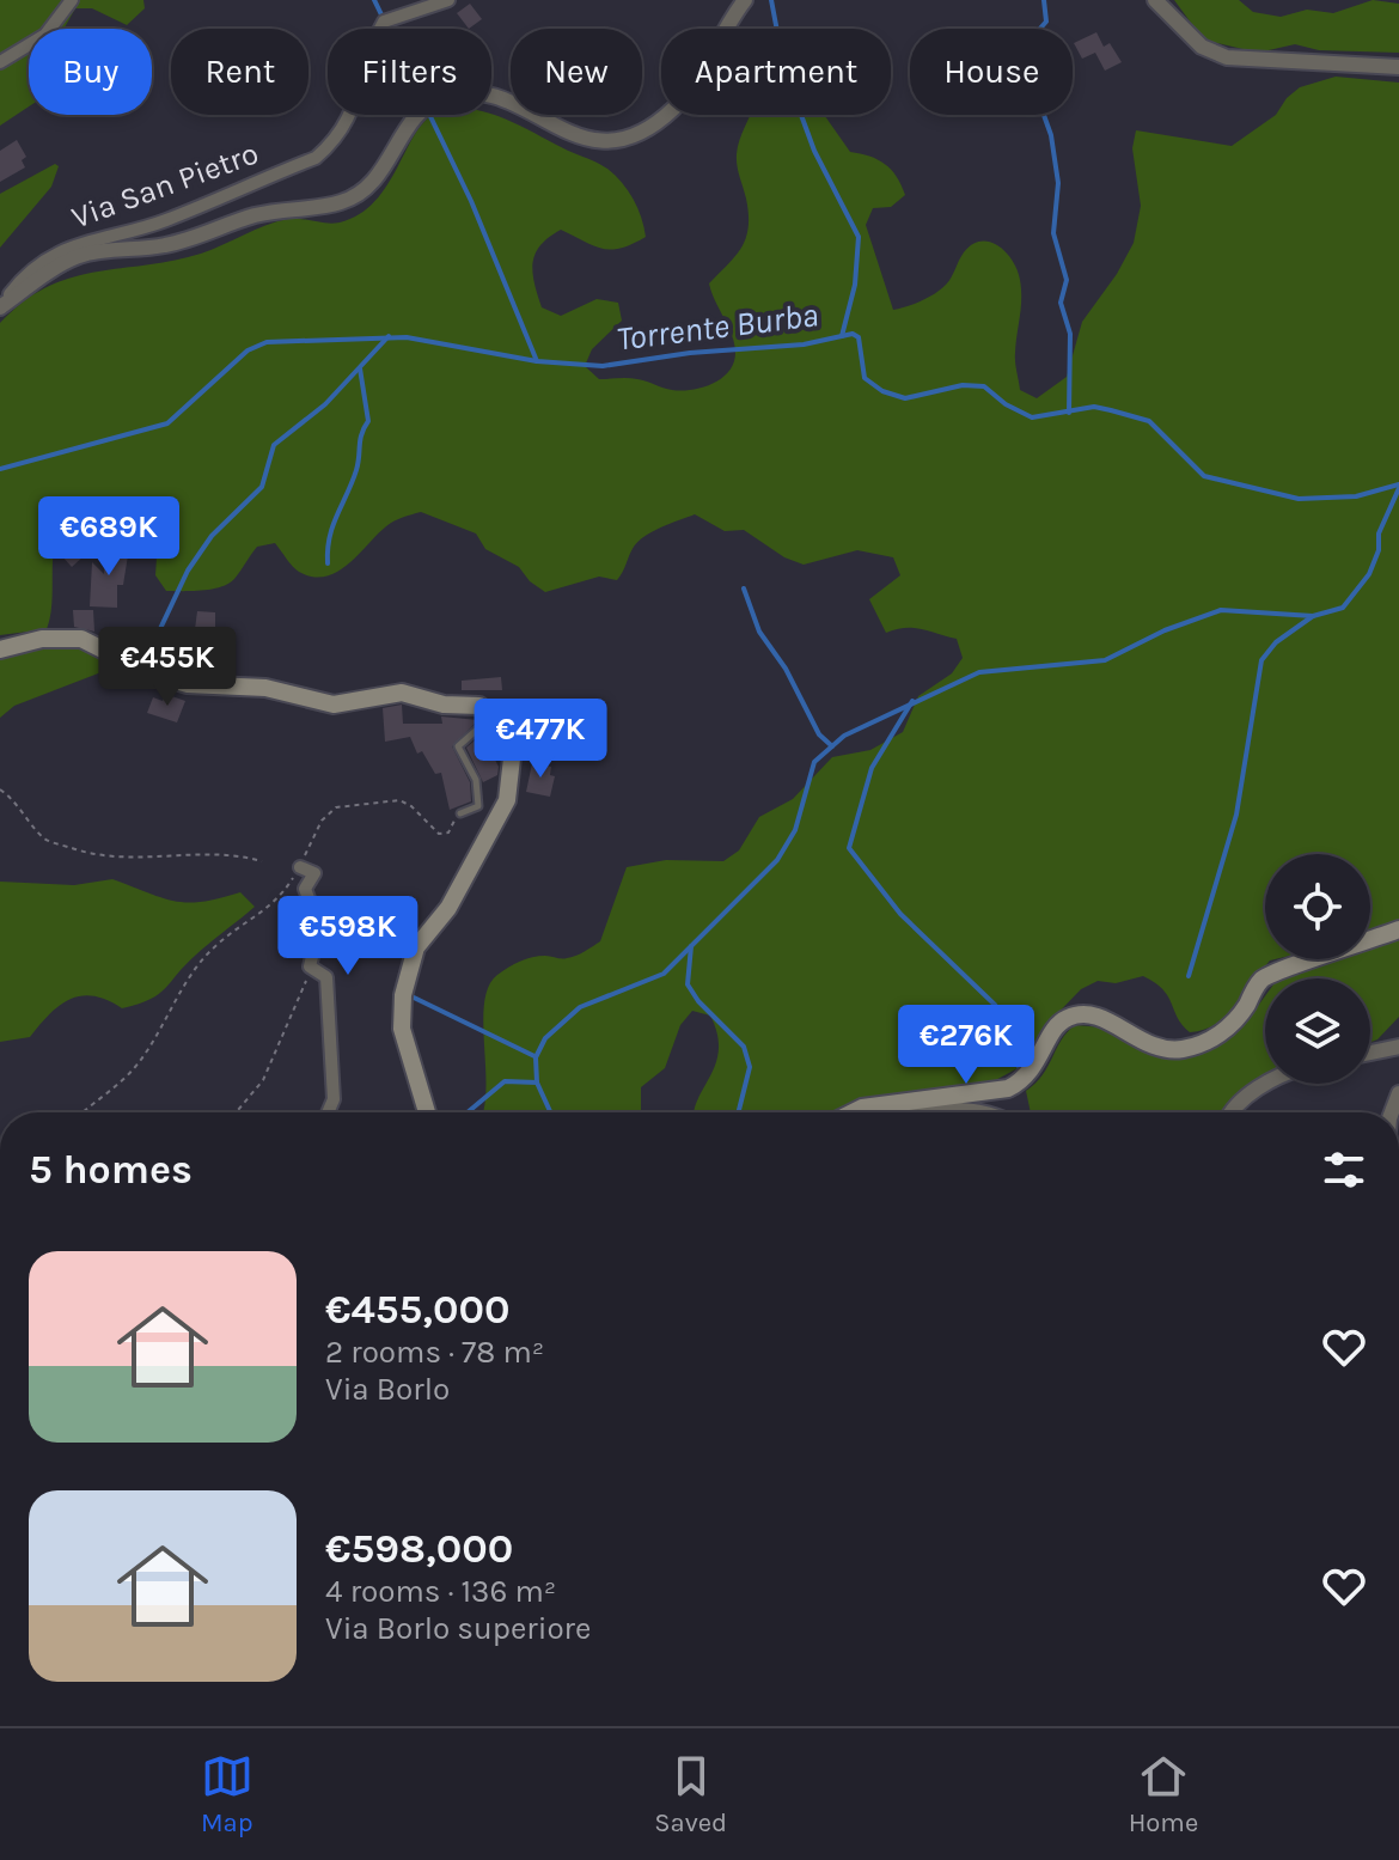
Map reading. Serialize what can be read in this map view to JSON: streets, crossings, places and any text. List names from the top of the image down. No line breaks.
{"streets":{"street":["Via San Pietro"]},"water":["Torrente Burba"],"page":{"chip":["Buy","Rent","Filters","New","Apartment","House"],"price":["€689K","€455K","€477K","€598K","€276K"],"heading":"5 homes","list":[{"name":"€455,000","note":"2 rooms · 78 m² · Via Borlo"},{"name":"€598,000","note":"4 rooms · 136 m² · Via Borlo superiore"}],"tabs":["Map","Saved","Home"]}}
